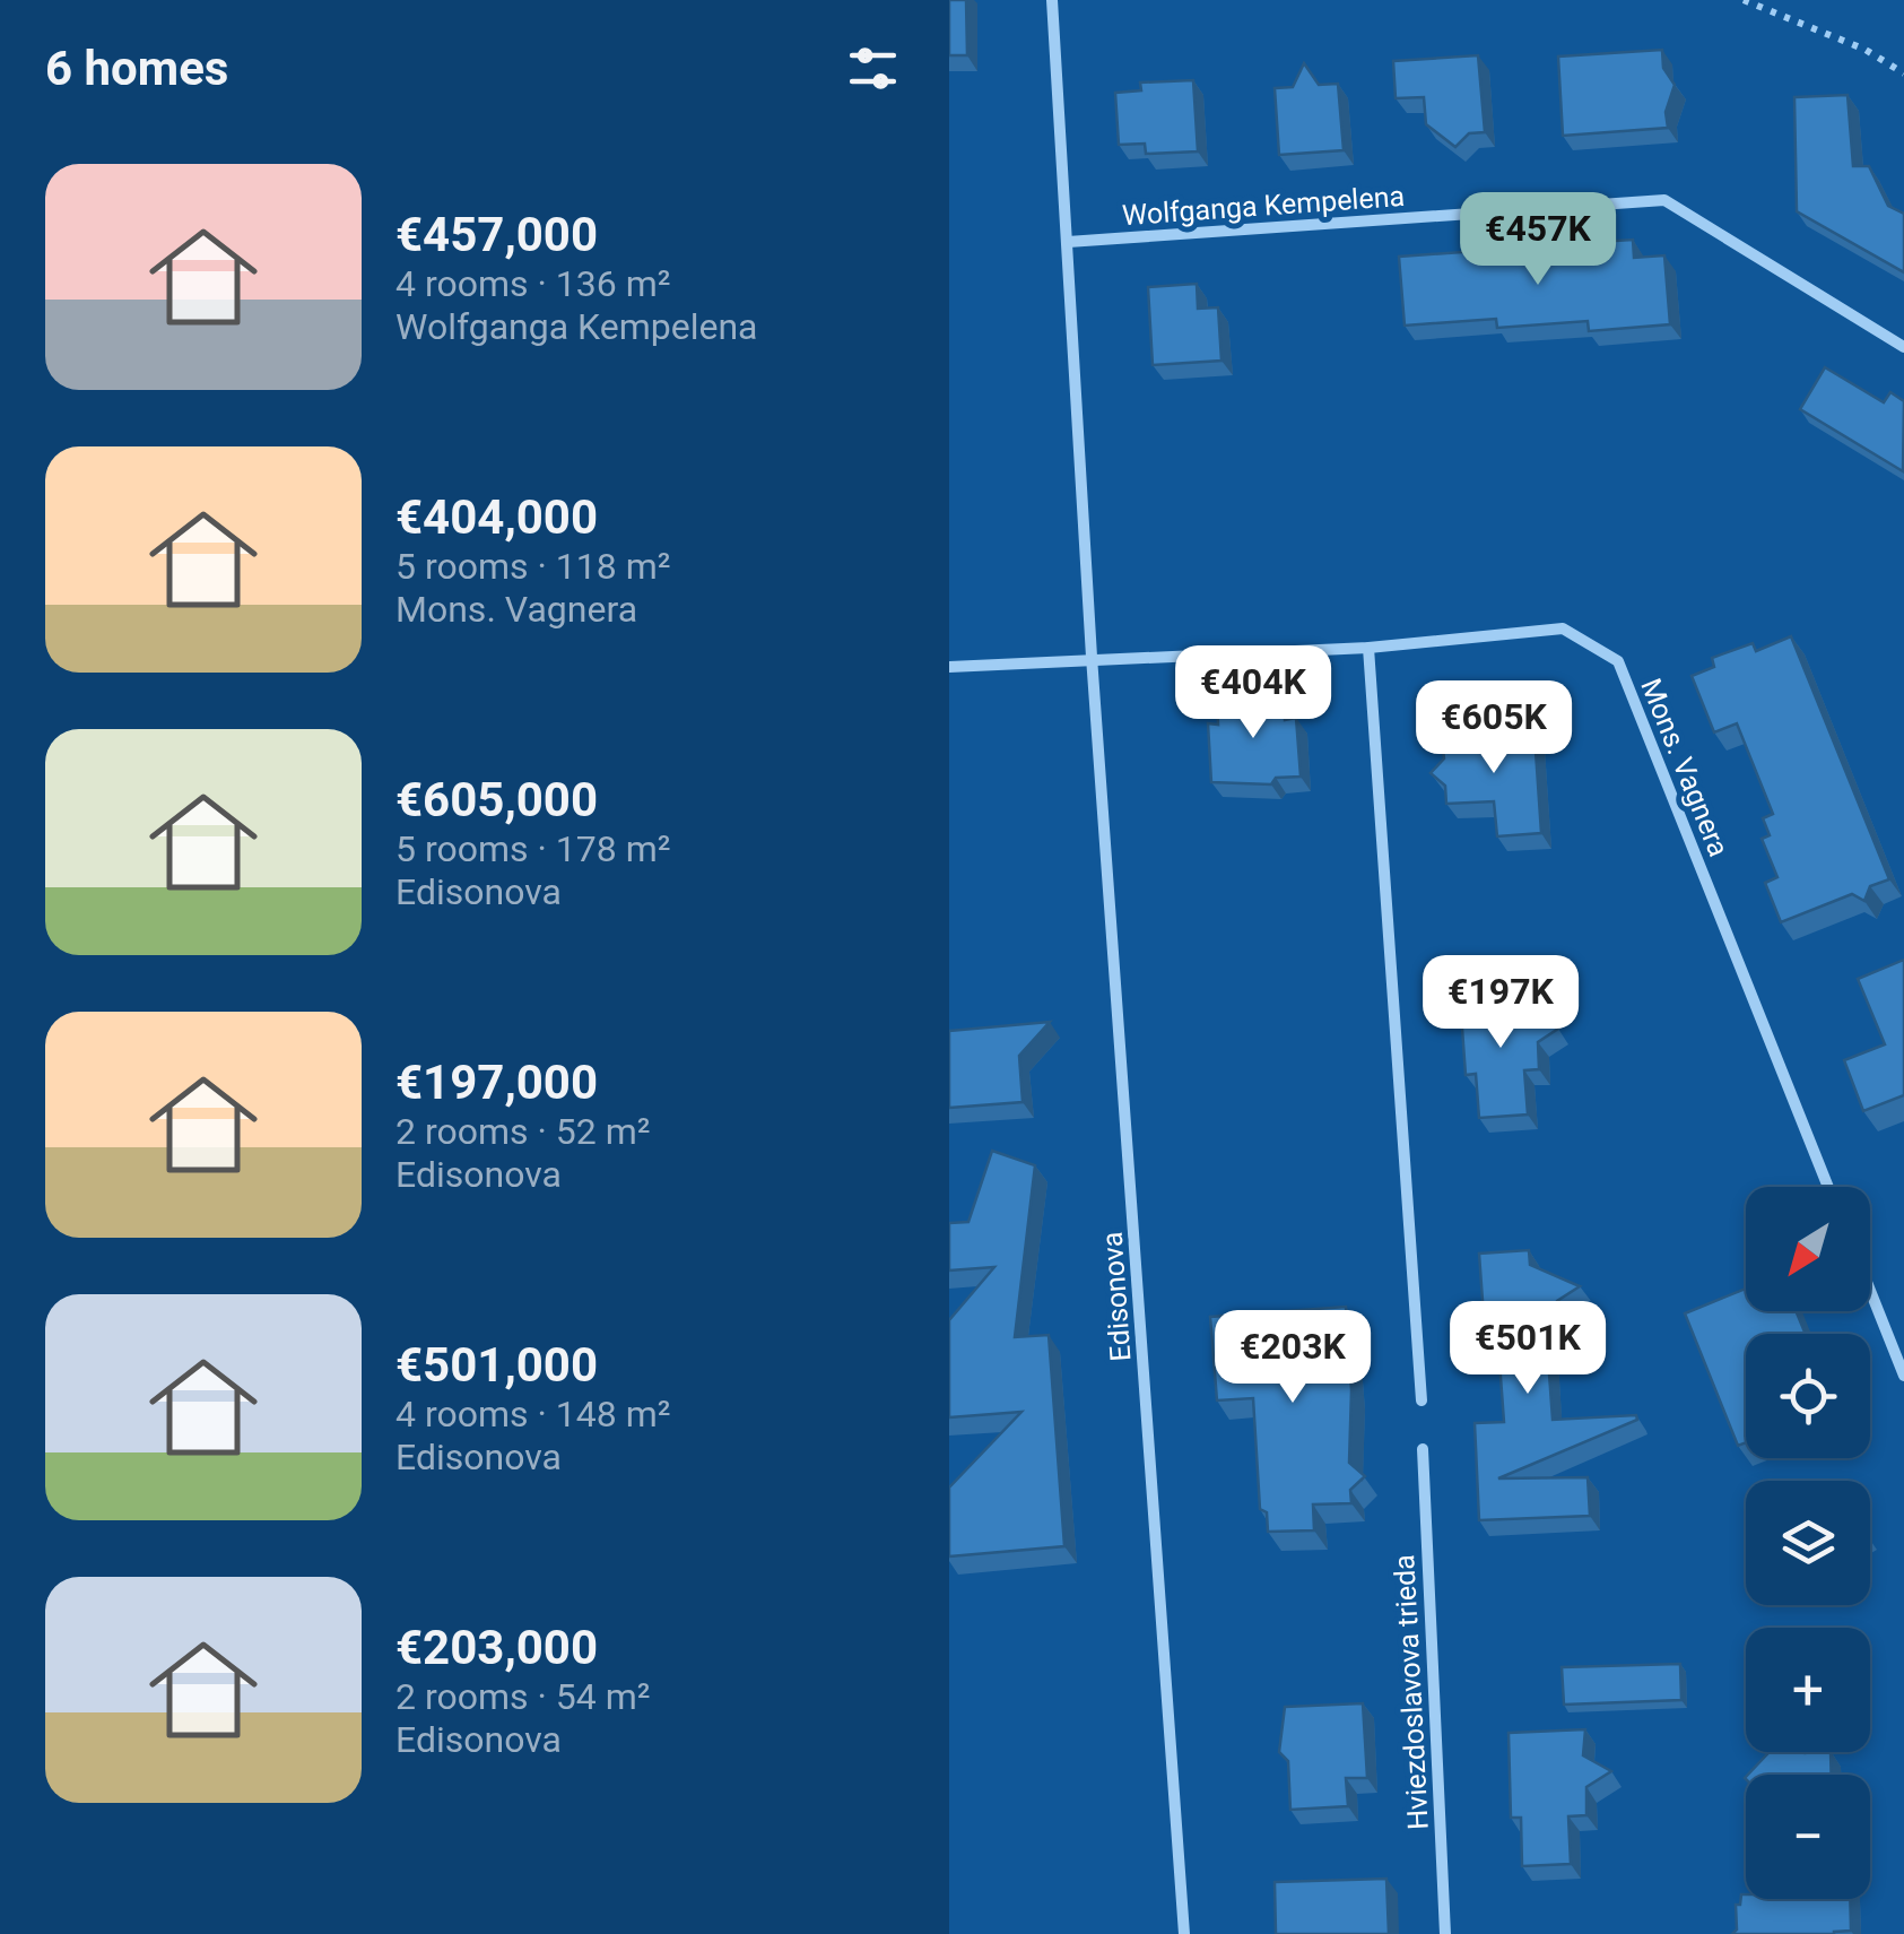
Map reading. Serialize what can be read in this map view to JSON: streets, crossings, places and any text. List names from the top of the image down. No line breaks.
{"streets":{"street":["Wolfganga Kempelena","Mons. Vagnera","Edisonova","Hviezdoslavova trieda"]},"crossings":[["Mons. Vagnera","Edisonova"]],"north":"bottom left","page":{"heading":"6 homes","list":[{"name":"€457,000","note":"4 rooms · 136 m² · Wolfganga Kempelena"},{"name":"€404,000","note":"5 rooms · 118 m² · Mons. Vagnera"},{"name":"€605,000","note":"5 rooms · 178 m² · Edisonova"},{"name":"€197,000","note":"2 rooms · 52 m² · Edisonova"},{"name":"€501,000","note":"4 rooms · 148 m² · Edisonova"},{"name":"€203,000","note":"2 rooms · 54 m² · Edisonova"}],"price":["€457K","€404K","€605K","€197K","€501K","€203K"],"map_buttons":["+","−"]}}
